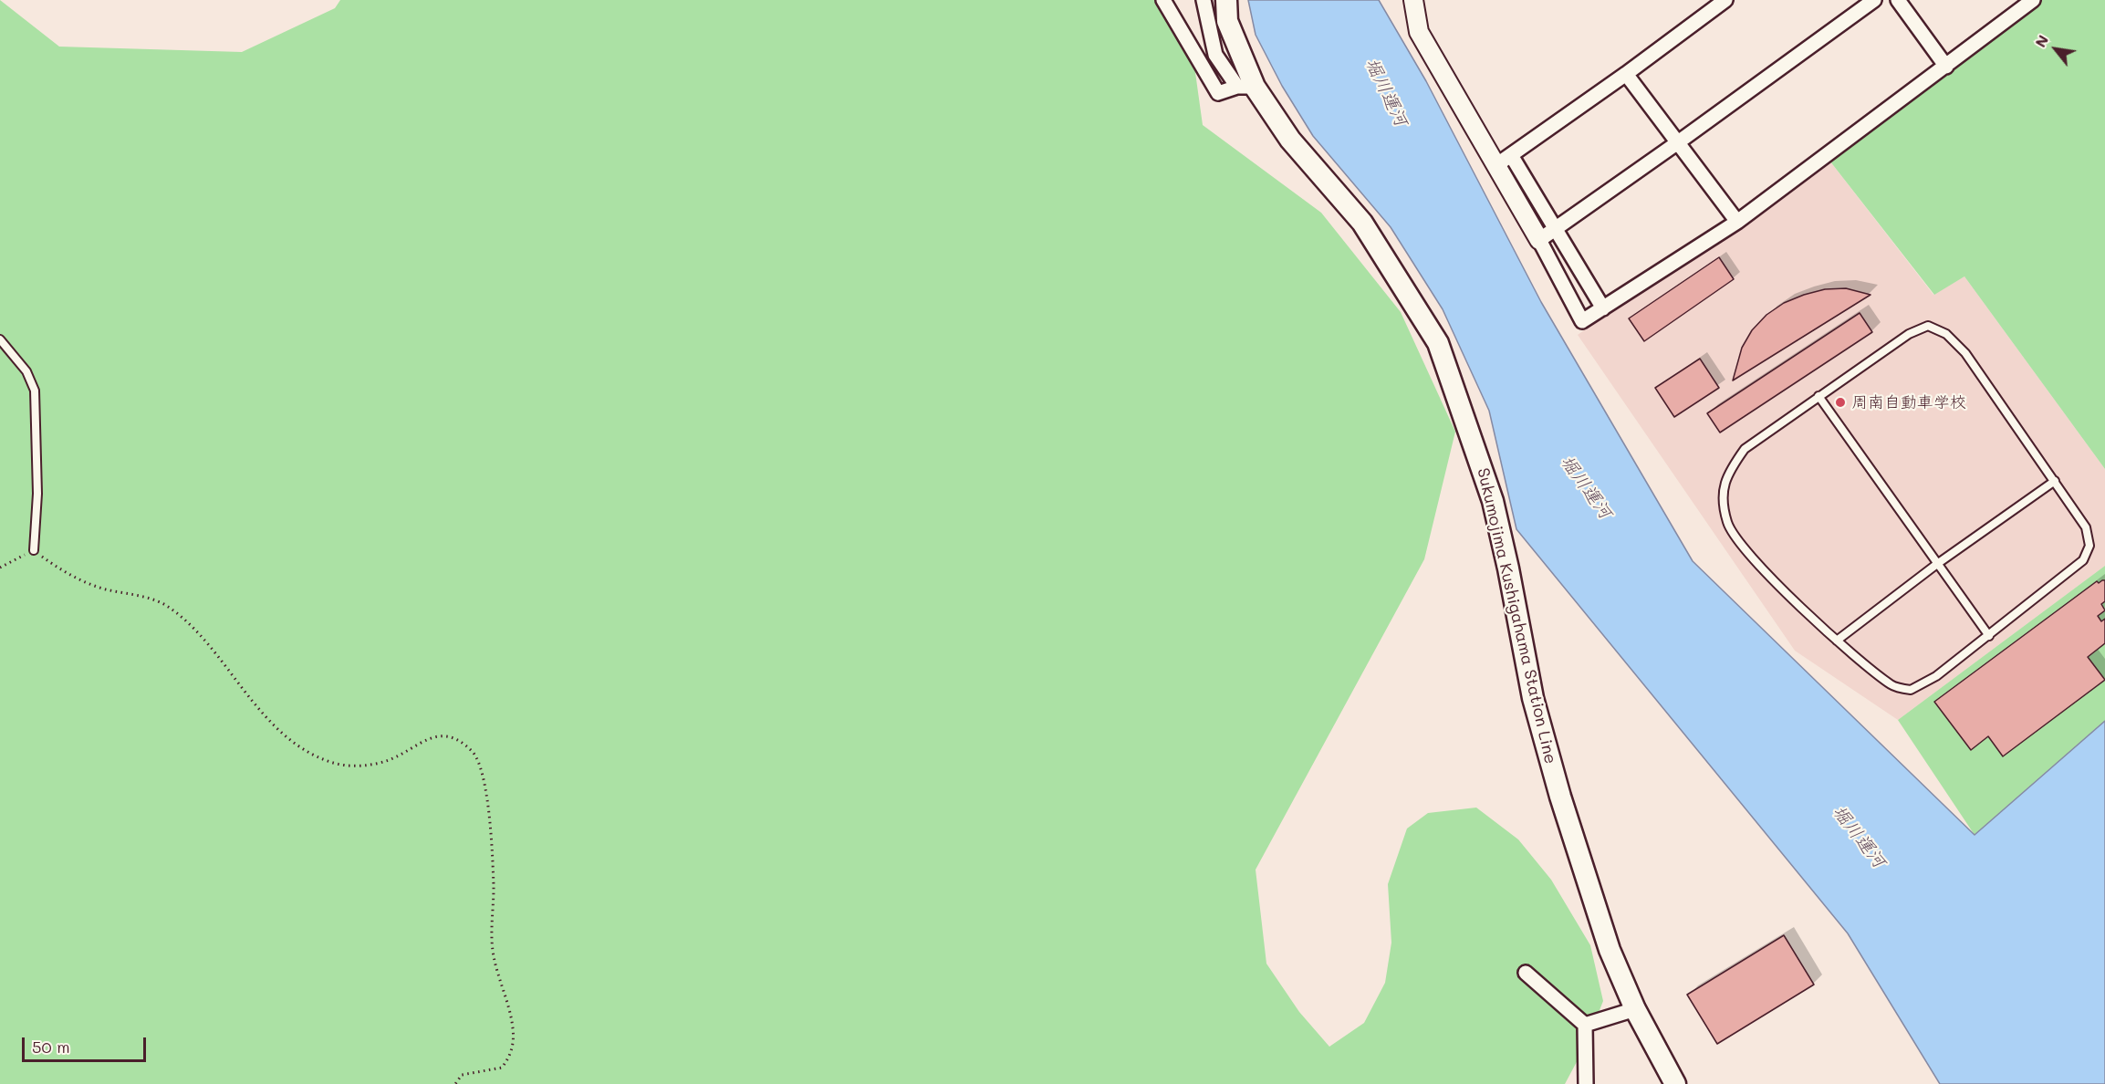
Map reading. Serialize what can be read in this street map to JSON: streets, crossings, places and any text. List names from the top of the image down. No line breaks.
{"streets":{"main road":["Sukumojima Kushigahama Station Line"]},"water":["堀川運河"],"places":["周南自動車学校"],"scale_bar":"50 m","north":"top left"}
